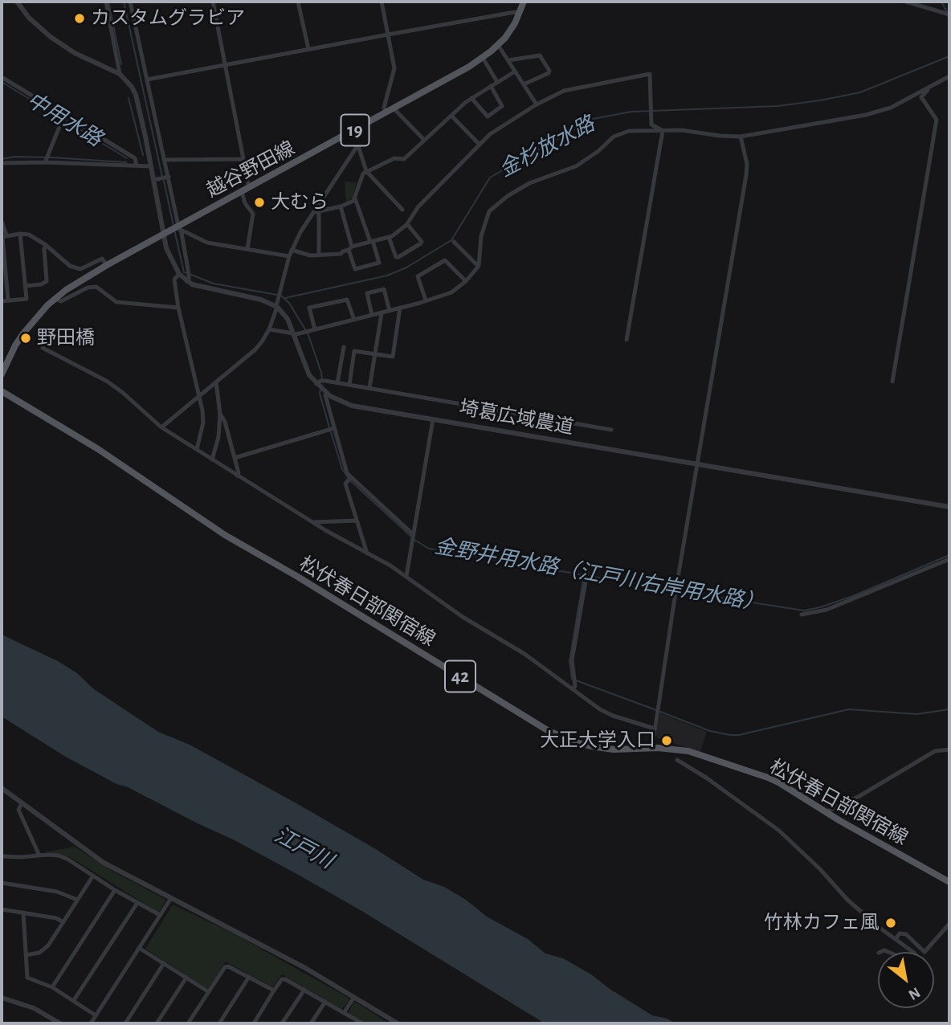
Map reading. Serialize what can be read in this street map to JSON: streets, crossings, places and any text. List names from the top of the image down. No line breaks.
{"streets":{"main road":["19","越谷野田線","松伏春日部関宿線","42"],"street":["埼葛広域農道"]},"water":["中用水路","金杉放水路","金野井用水路（江戸川右岸用水路）","江戸川"],"places":["カスタムグラビア","大むら","野田橋","大正大学入口","竹林カフェ風"],"north":"bottom right"}
